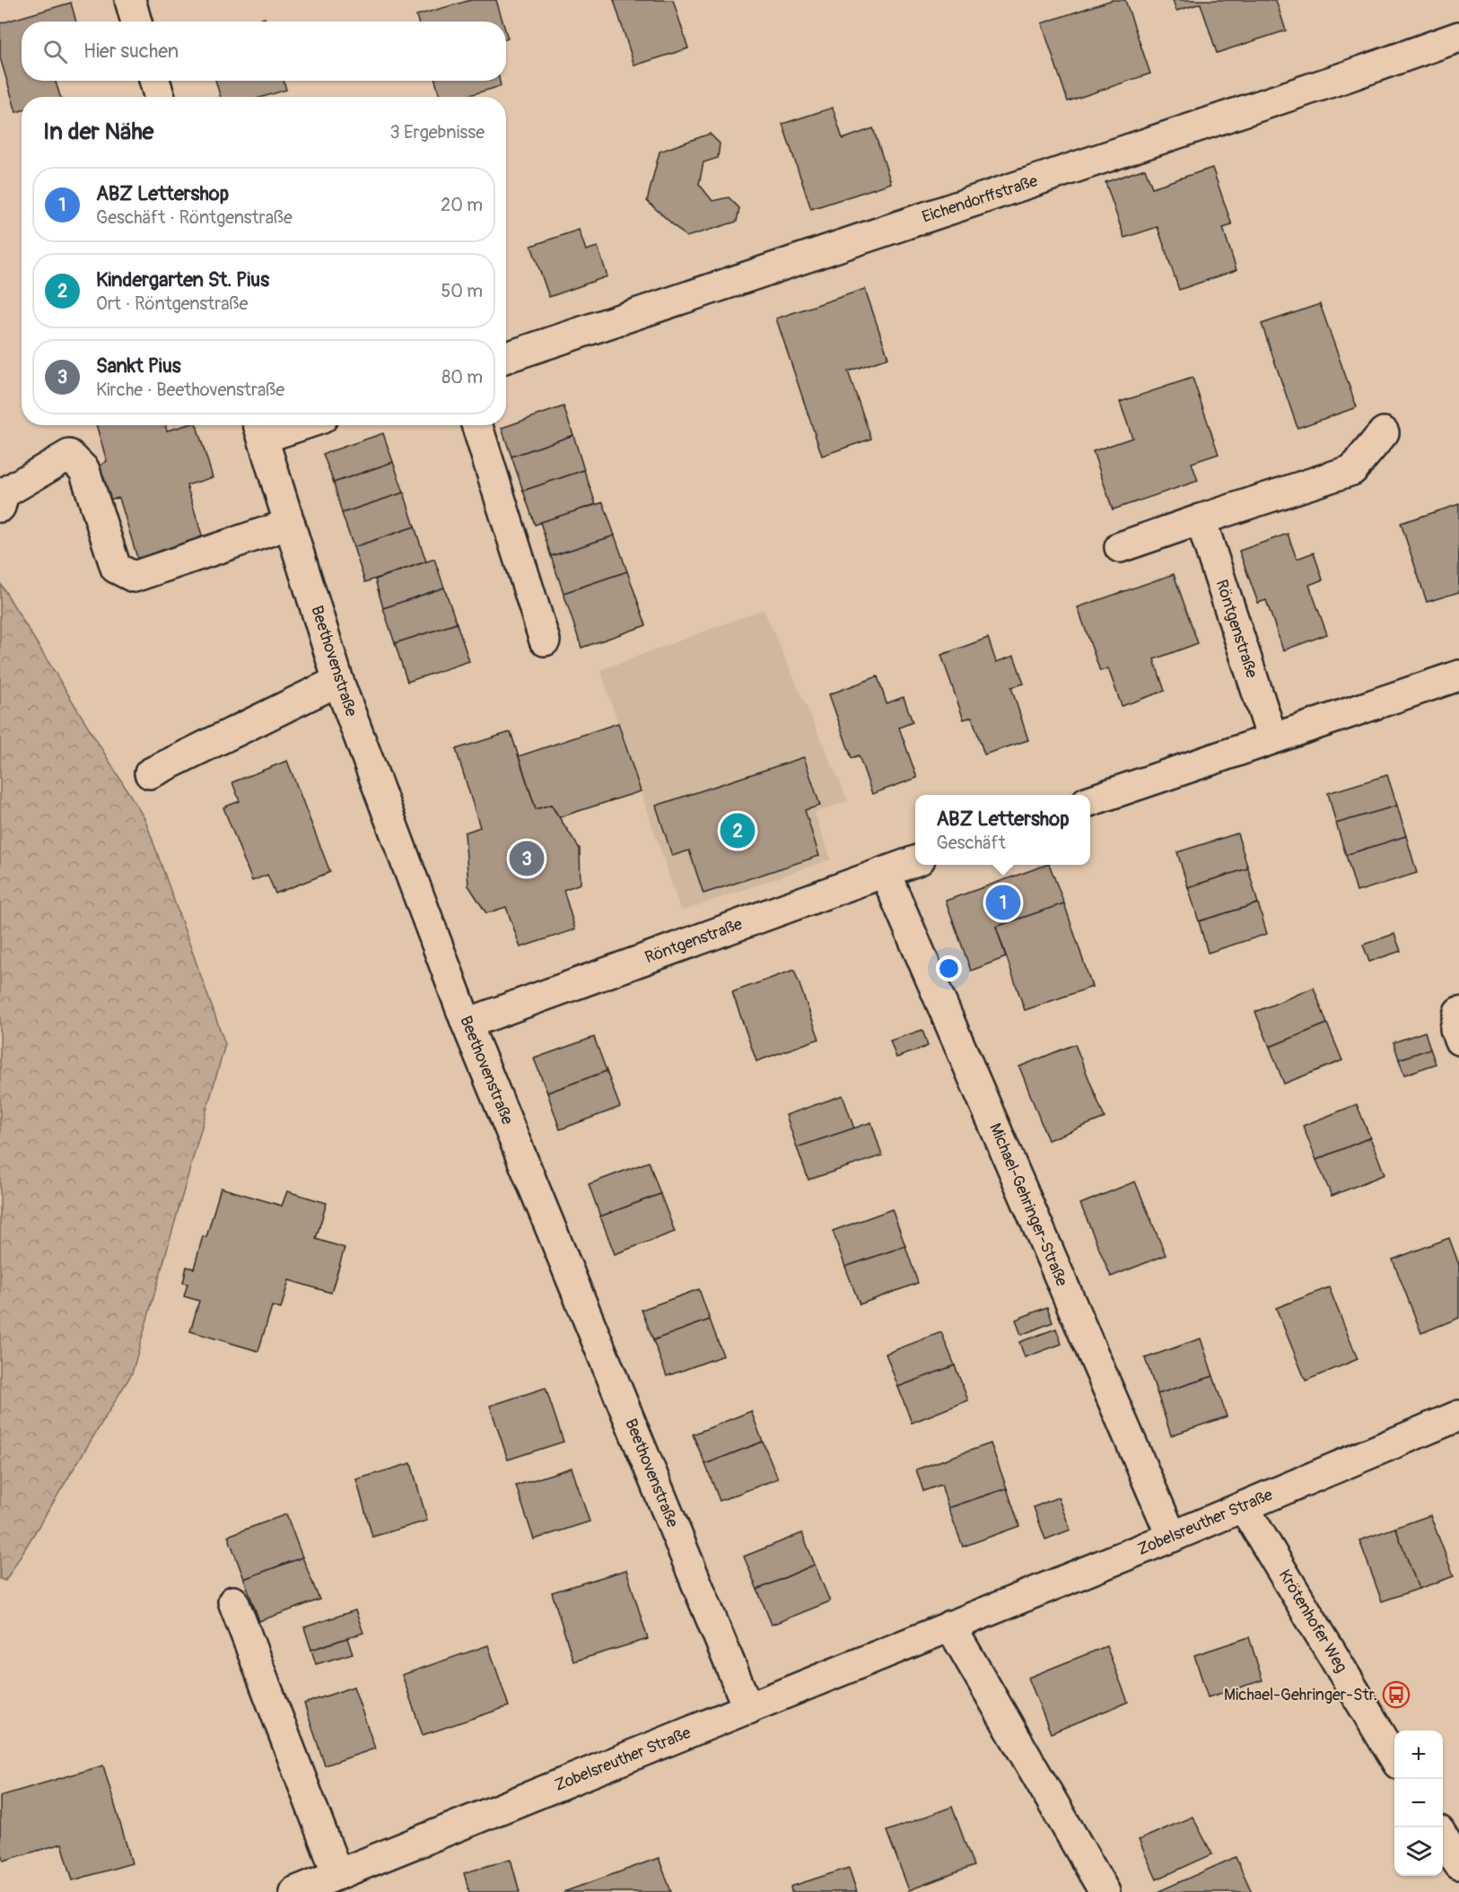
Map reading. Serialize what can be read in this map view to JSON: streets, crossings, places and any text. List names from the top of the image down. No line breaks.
{"streets":{"street":["Eichendorffstraße","Röntgenstraße","Beethovenstraße","Michael-Gehringer-Straße","Zobelsreuther Straße","Krötenhofer Weg"]},"crossings":[["Röntgenstraße","Beethovenstraße"],["Röntgenstraße","Michael-Gehringer-Straße"],["Beethovenstraße","Zobelsreuther Straße"],["Michael-Gehringer-Straße","Zobelsreuther Straße"],["Zobelsreuther Straße","Krötenhofer Weg"]],"places":{"bus stop":["Michael-Gehringer-Str."]},"page":{"search":"Hier suchen","heading":["In der Nähe","3 Ergebnisse"],"list":[{"mark":"1","name":"ABZ Lettershop","note":"Geschäft · Röntgenstraße","value":"20 m"},{"mark":"2","name":"Kindergarten St. Pius","note":"Ort · Röntgenstraße","value":"50 m"},{"mark":"3","name":"Sankt Pius","note":"Kirche · Beethovenstraße","value":"80 m"}],"popup":["ABZ Lettershop","Geschäft"],"pins":["2","3","1"],"map_buttons":["+","−"]}}
